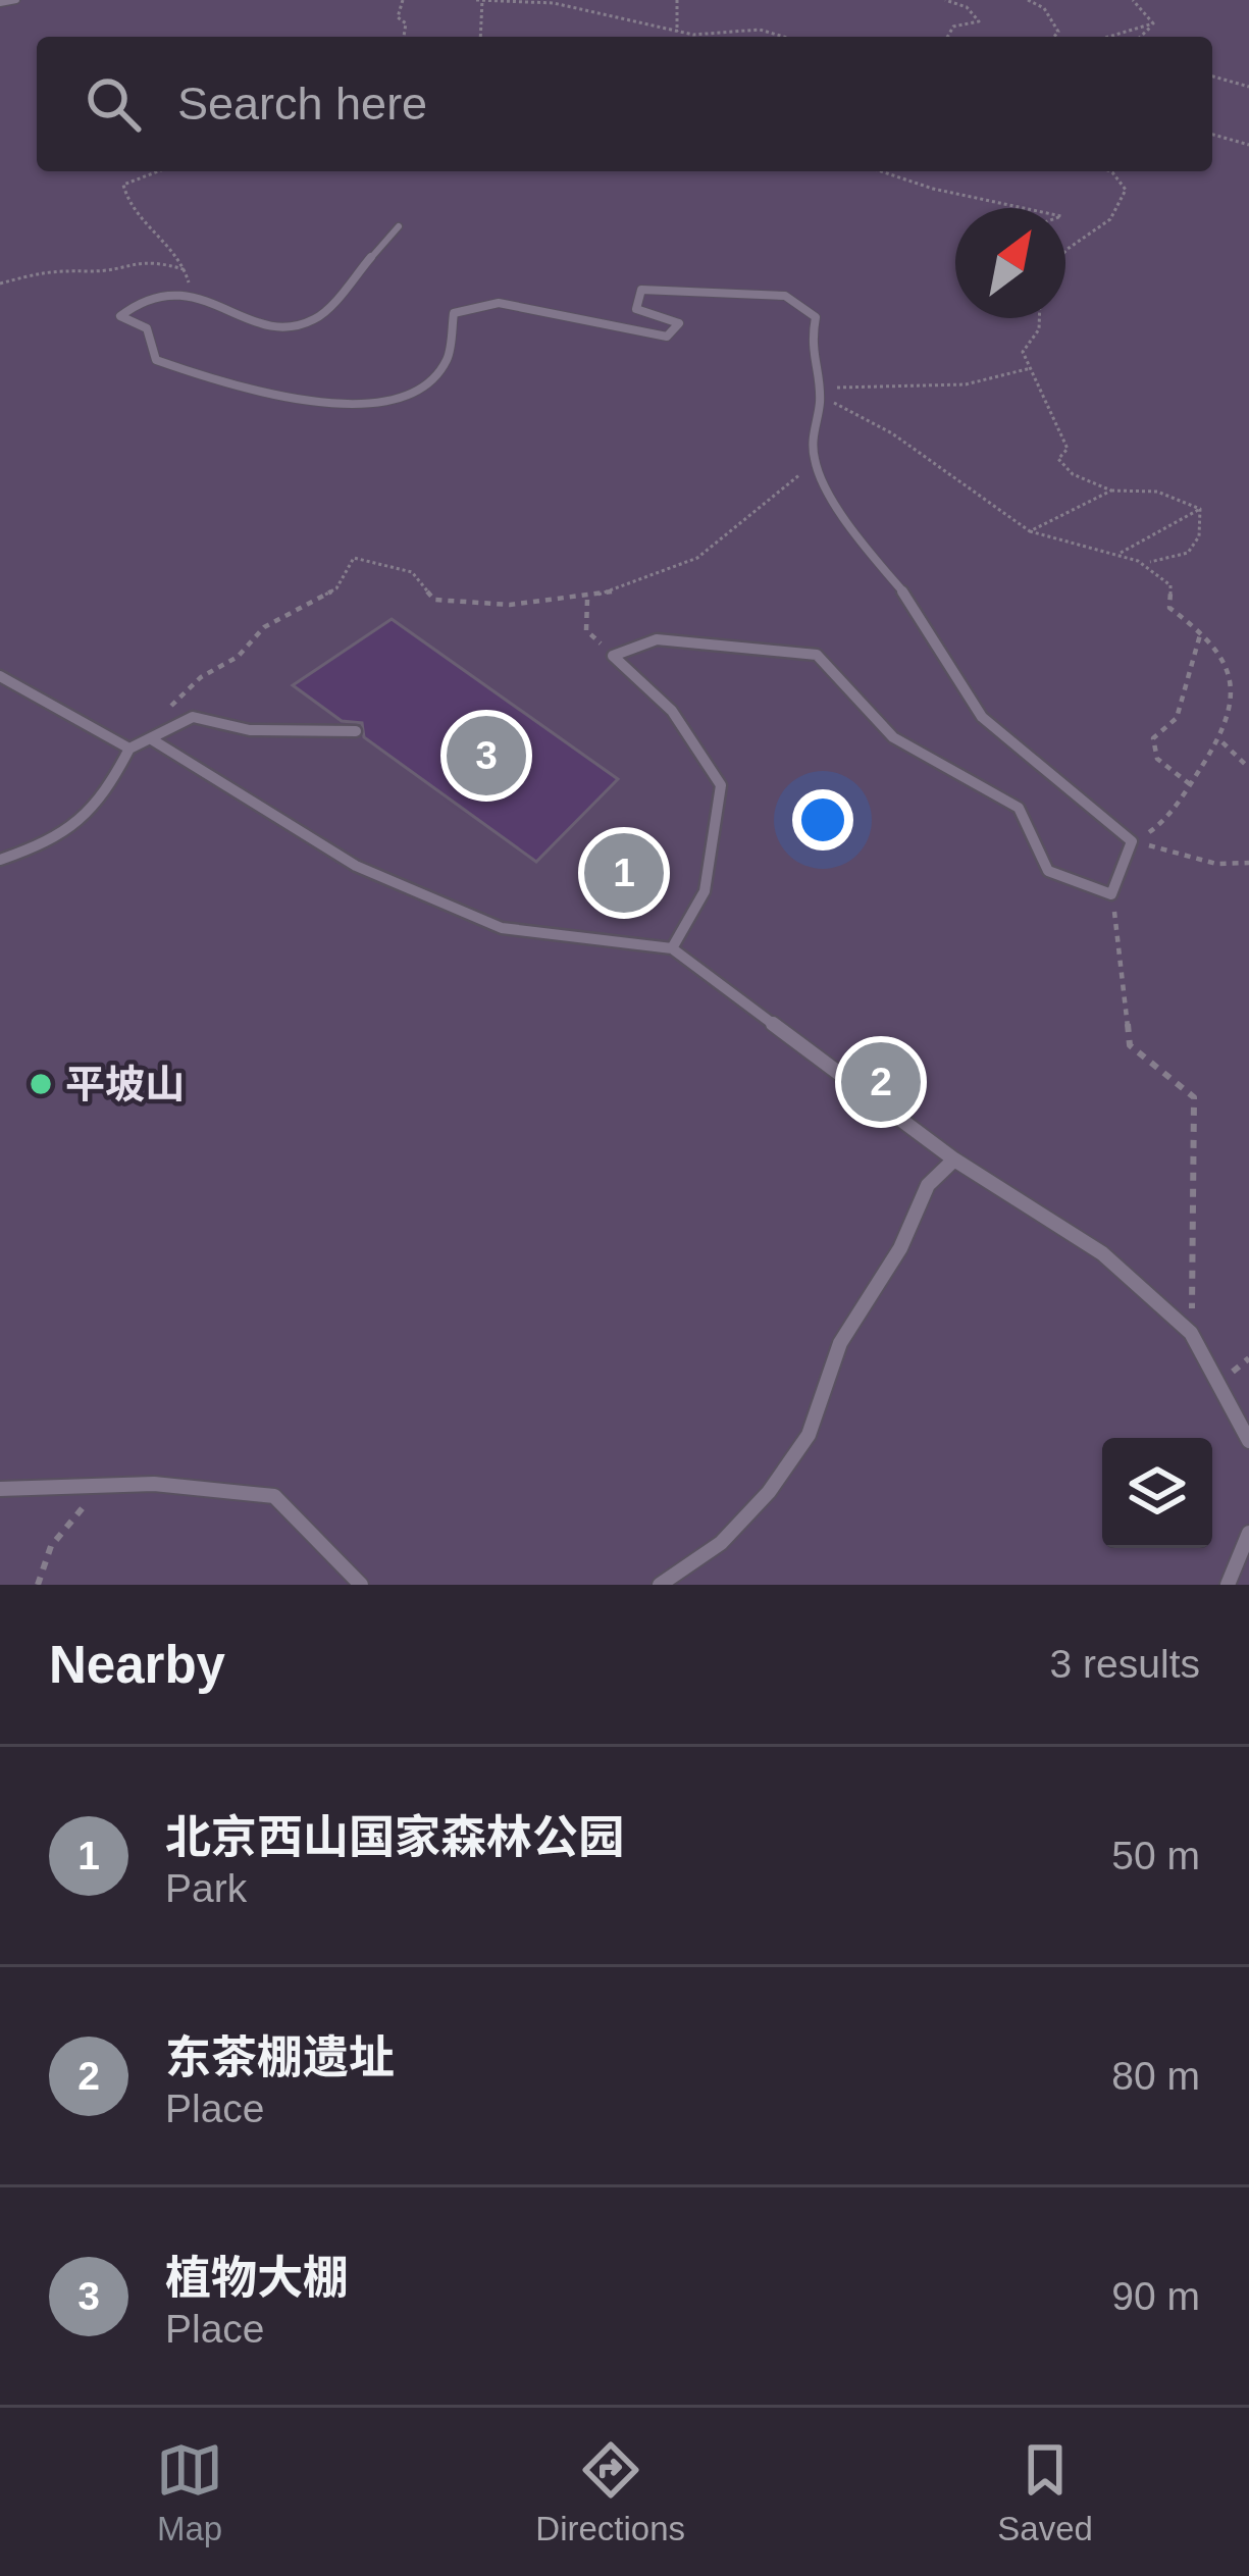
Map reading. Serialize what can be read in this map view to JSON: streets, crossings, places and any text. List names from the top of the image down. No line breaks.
{"places":["平坡山"],"north":"top right","page":{"search":"Search here","pins":["3","1","2"],"heading":["Nearby","3 results"],"list":[{"mark":"1","name":"北京西山国家森林公园","note":"Park","value":"50 m"},{"mark":"2","name":"东茶棚遗址","note":"Place","value":"80 m"},{"mark":"3","name":"植物大棚","note":"Place","value":"90 m"}],"nav":["Map","Directions","Saved"]}}
